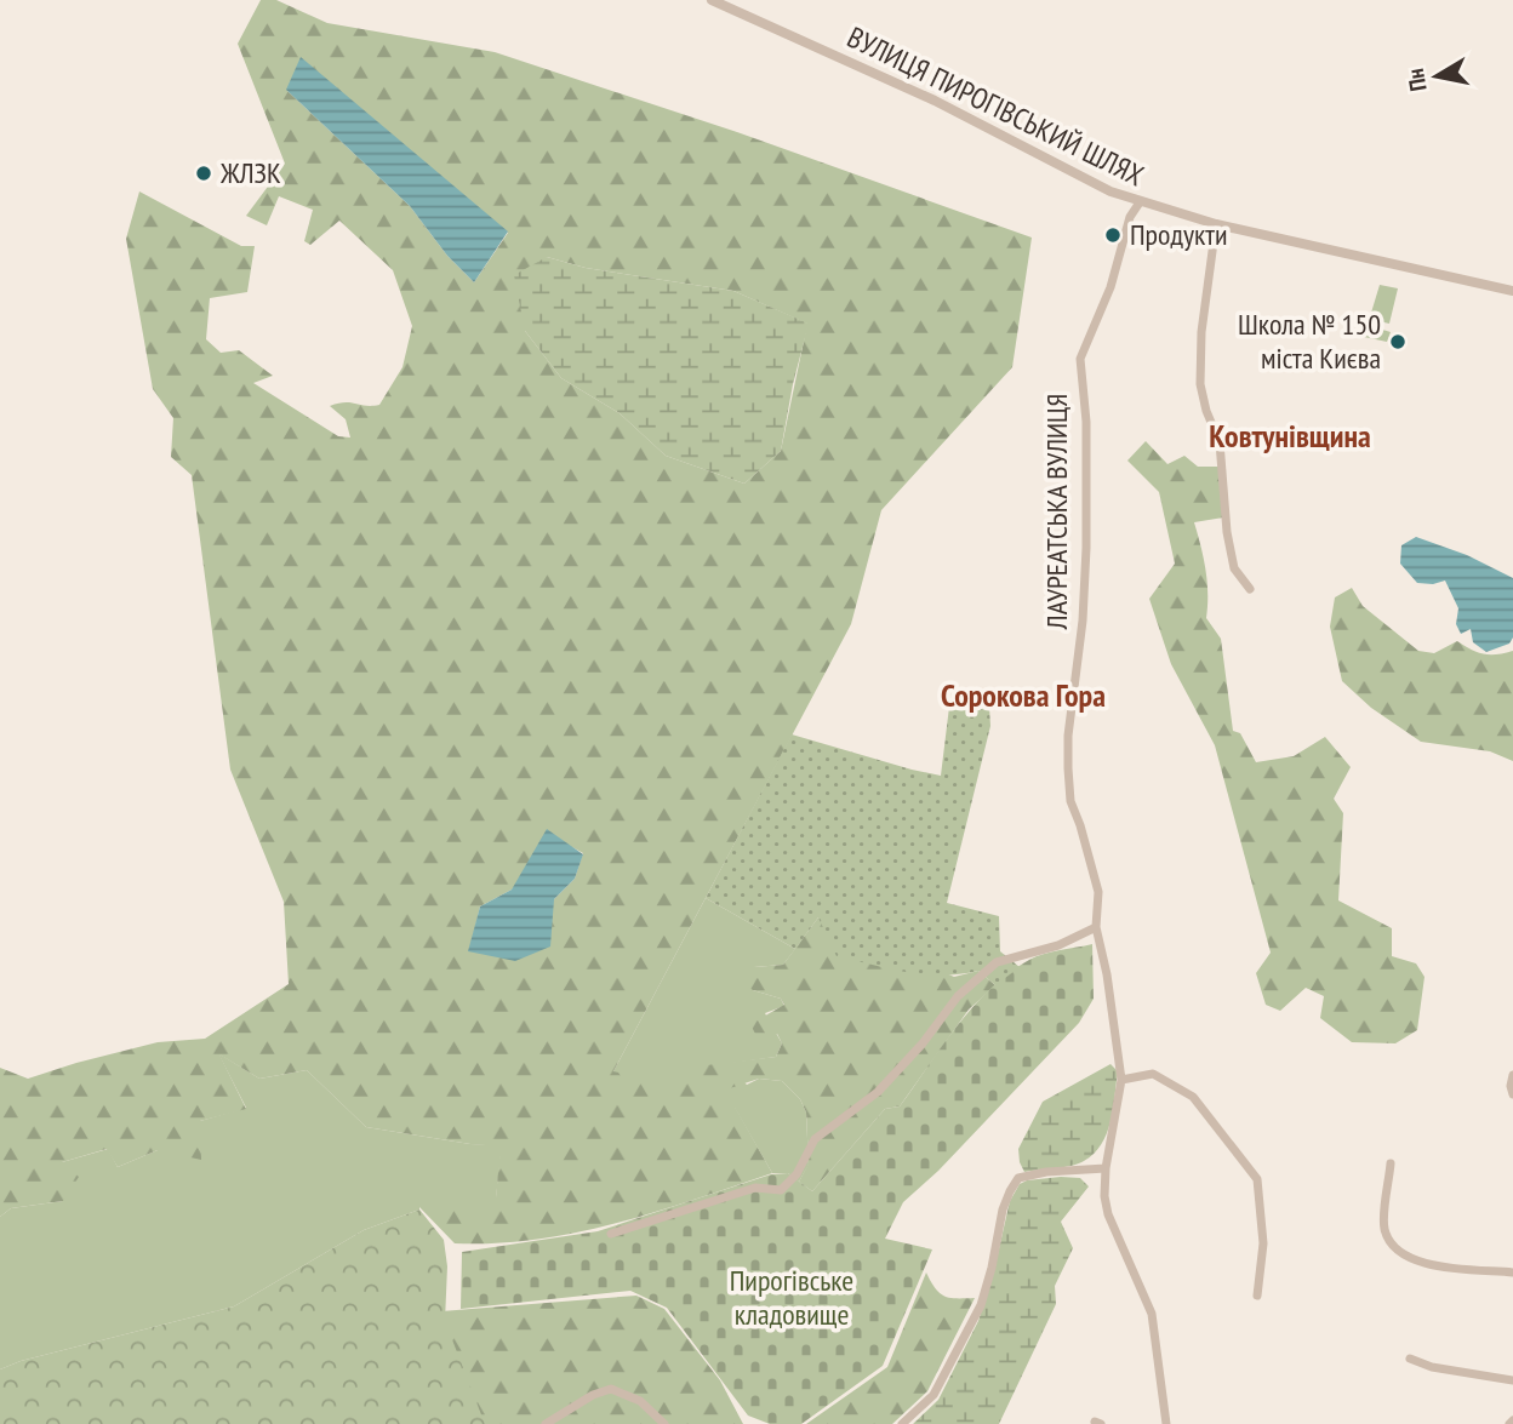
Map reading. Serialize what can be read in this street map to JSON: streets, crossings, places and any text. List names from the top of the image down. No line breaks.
{"streets":{"street":["ВУЛИЦЯ ПИРОГІВСЬКИЙ ШЛЯХ","ЛАУРЕАТСЬКА ВУЛИЦЯ"]},"crossings":[["ВУЛИЦЯ ПИРОГІВСЬКИЙ ШЛЯХ","ЛАУРЕАТСЬКА ВУЛИЦЯ"]],"districts":["Ковтунівщина","Сорокова Гора"],"parks":["Пирогівське кладовище"],"places":["ЖЛЗК","Продукти","Школа № 150 міста Києва"],"north":"left"}
